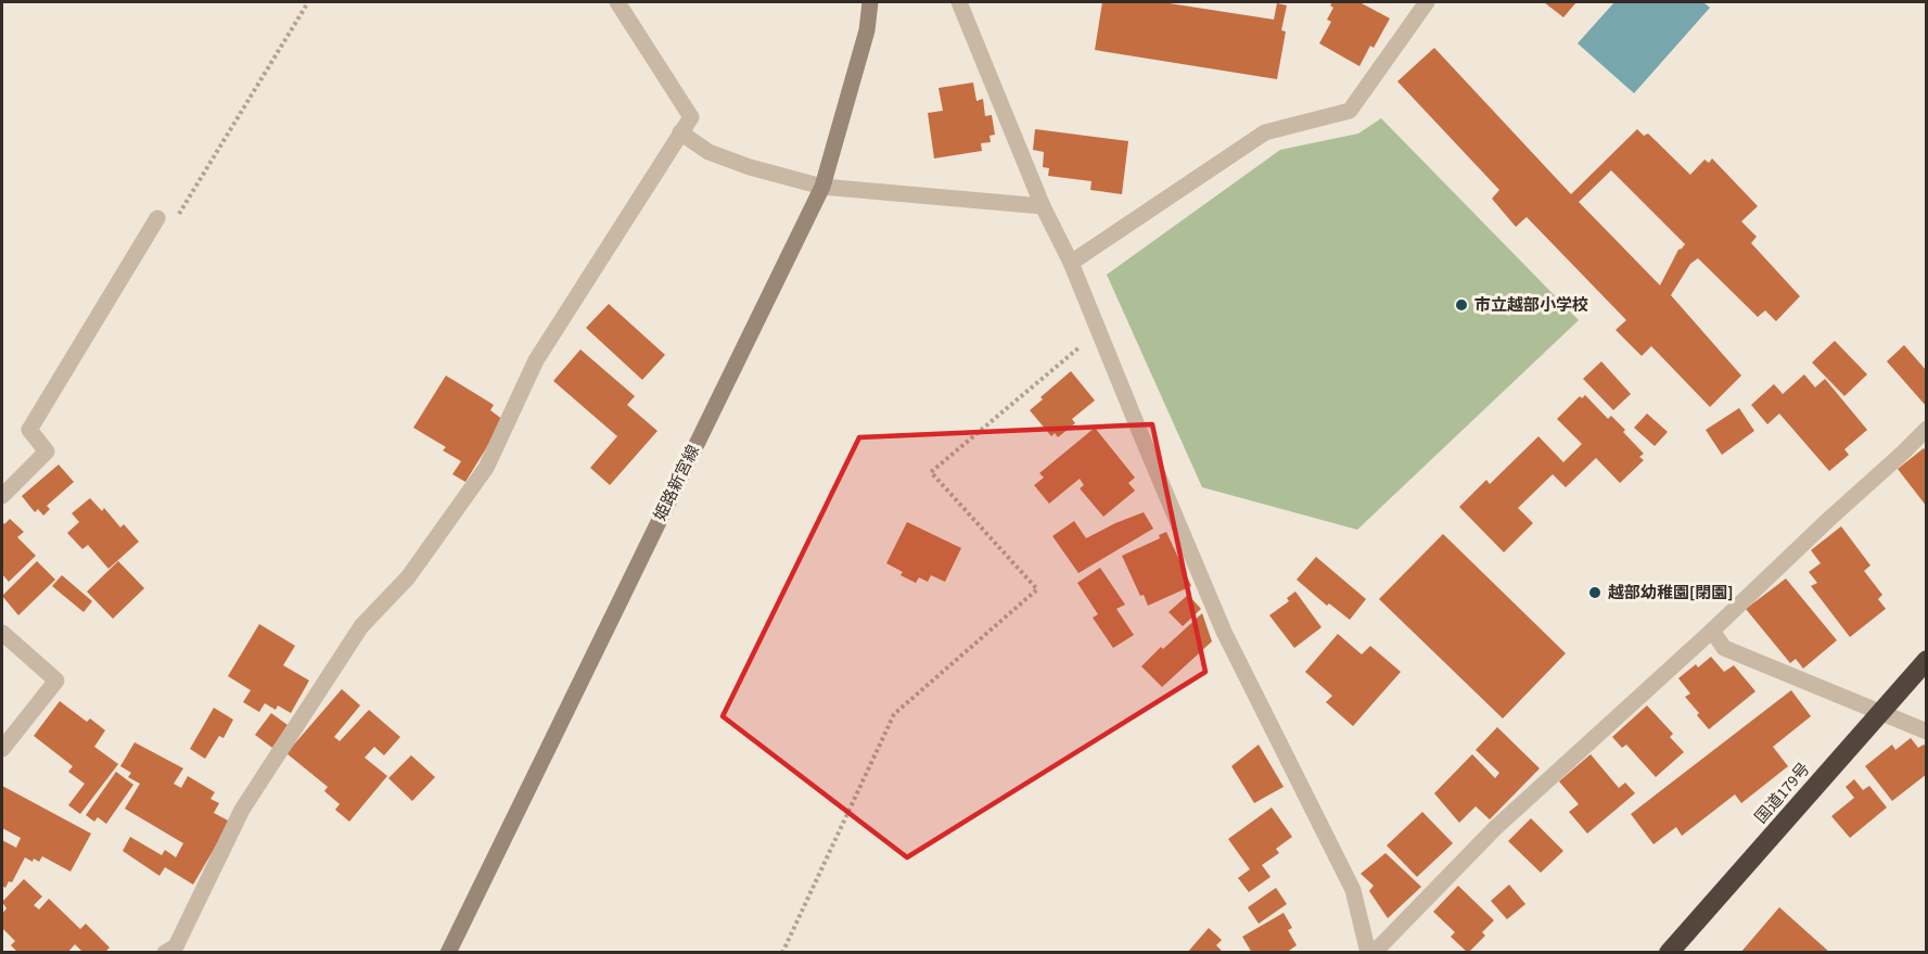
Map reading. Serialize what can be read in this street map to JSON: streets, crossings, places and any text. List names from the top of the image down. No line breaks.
{"streets":{"highway":["国道179号"],"main road":["姫路新宮線"]},"places":["市立越部小学校","越部幼稚園[閉園]"]}
